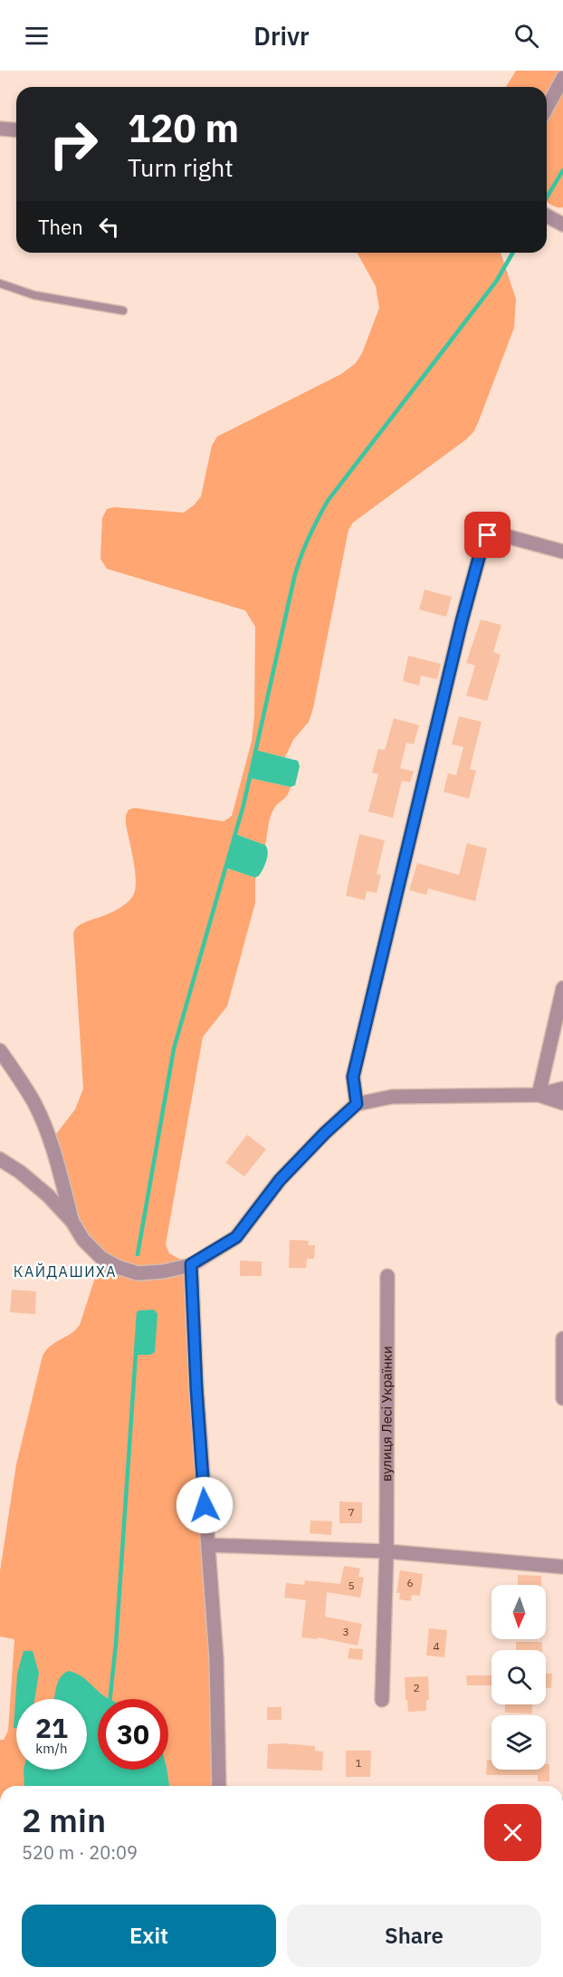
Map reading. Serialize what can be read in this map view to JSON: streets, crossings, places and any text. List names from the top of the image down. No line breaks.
{"streets":{"street":["вулиця Лесі Українки"]},"districts":["КАЙДАШИХА"],"house_numbers":["7","6","5","3","4","2","1"],"north":"bottom","page":{"header":"Drivr","turn":["120 m","Turn right"],"then":"Then","speed":"21 km/h","limit":"30","heading":["2 min","520 m · 20:09"],"buttons":["Exit","Share"]}}
